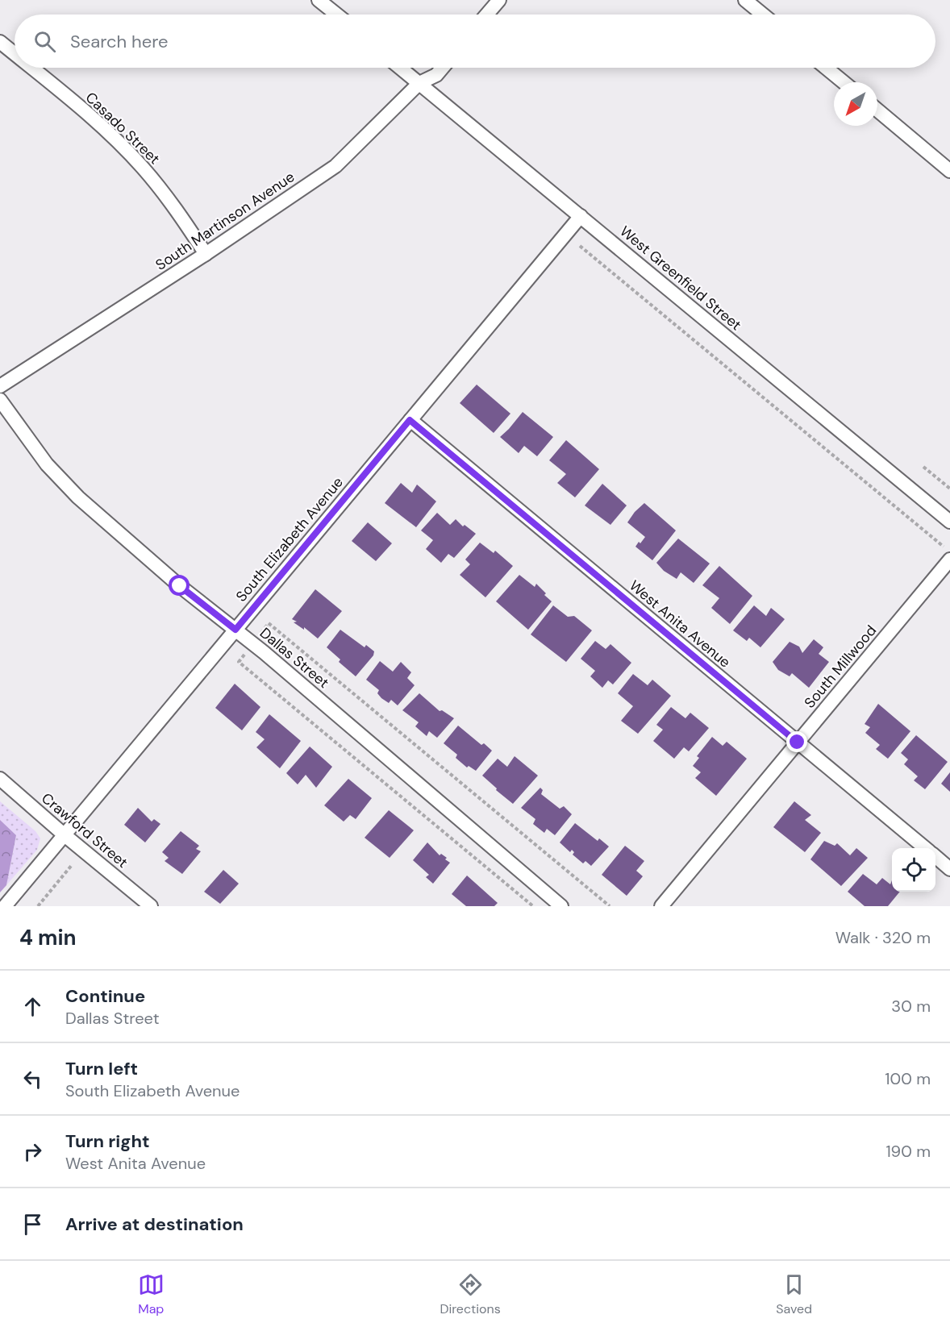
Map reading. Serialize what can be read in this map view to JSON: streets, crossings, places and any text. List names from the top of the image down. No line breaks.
{"streets":{"street":["Casado Street","South Martinson Avenue","West Greenfield Street","South Elizabeth Avenue","West Anita Avenue","Dallas Street","South Millwood","Crawford Street"]},"crossings":[["Casado Street","South Martinson Avenue"],["South Martinson Avenue","West Greenfield Street"],["West Greenfield Street","South Elizabeth Avenue"],["South Elizabeth Avenue","West Anita Avenue"],["South Elizabeth Avenue","Dallas Street"],["South Elizabeth Avenue","Crawford Street"],["West Anita Avenue","South Millwood"]],"north":"bottom left","page":{"search":"Search here","heading":["4 min","Walk · 320 m"],"list":[["Continue","Dallas Street","30 m"],["Turn left","South Elizabeth Avenue","100 m"],["Turn right","West Anita Avenue","190 m"],"Arrive at destination"],"nav":["Map","Directions","Saved"]}}
